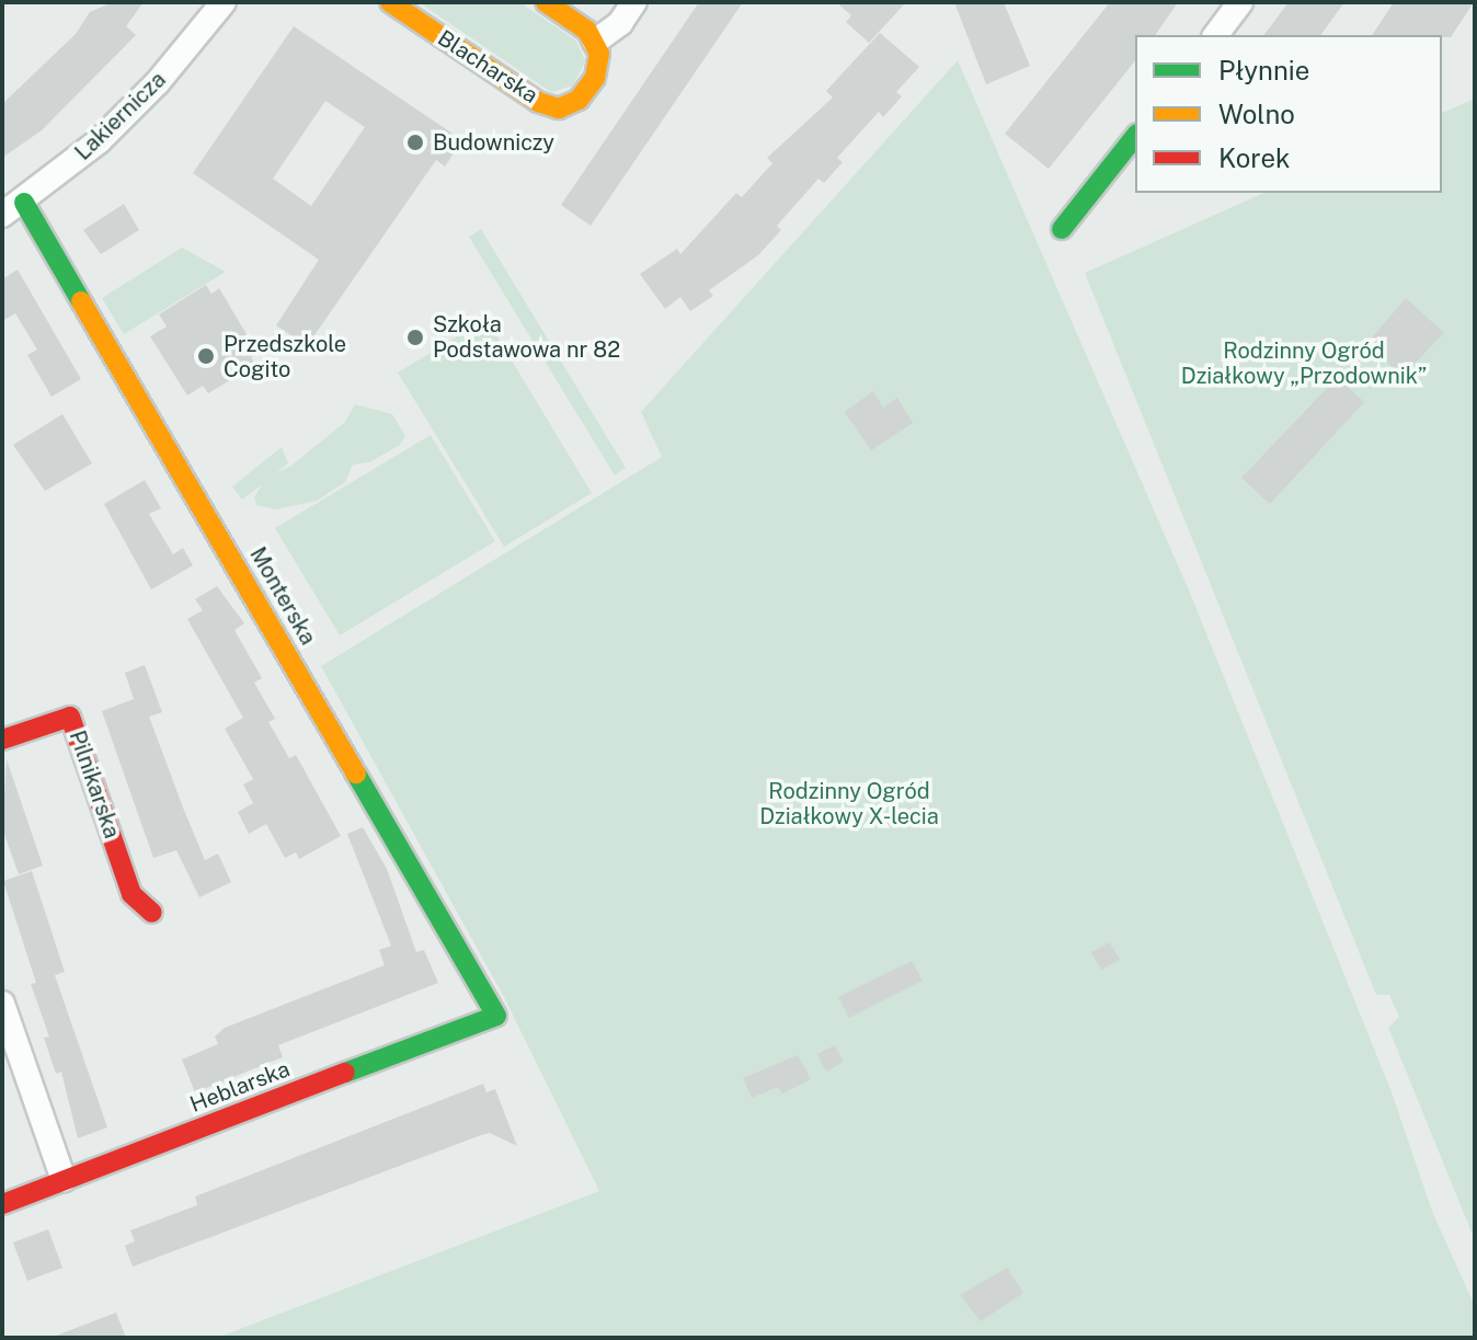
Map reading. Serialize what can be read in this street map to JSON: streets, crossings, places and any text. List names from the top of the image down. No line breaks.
{"streets":{"street":["Blacharska","Lakiernicza","Monterska","Pilnikarska","Heblarska"]},"crossings":[["Lakiernicza","Monterska"],["Monterska","Heblarska"]],"parks":["Rodzinny Ogród Działkowy „Przodownik”","Rodzinny Ogród Działkowy X-lecia"],"places":["Budowniczy","Szkoła Podstawowa nr 82","Przedszkole Cogito"],"legend":["Płynnie","Wolno","Korek"]}
